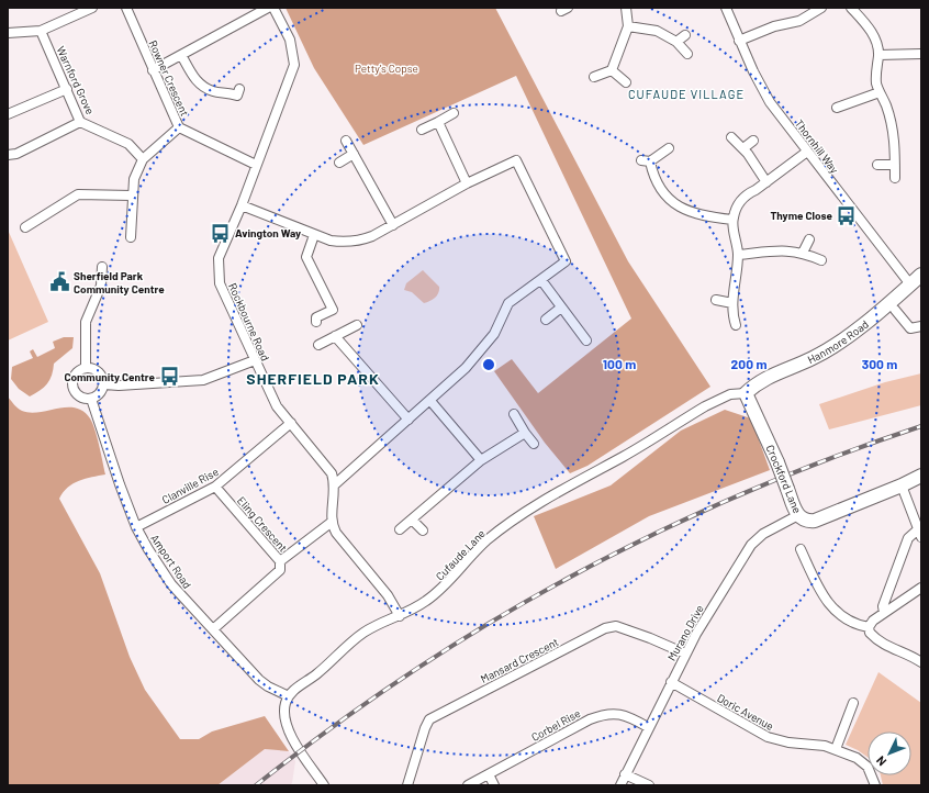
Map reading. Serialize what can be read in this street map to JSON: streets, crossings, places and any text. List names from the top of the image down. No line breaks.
{"streets":{"street":["Rowner Crescent","Warnford Grove","Thornhill Way","Rockbourne Road","Hanmore Road","Crockford Lane","Clanville Rise","Eling Crescent","Cufaude Lane","Amport Road","Murano Drive","Mansard Crescent","Doric Avenue","Corbel Rise"]},"crossings":[["Rowner Crescent","Rockbourne Road"],["Thornhill Way","Hanmore Road"],["Rockbourne Road","Clanville Rise"],["Hanmore Road","Crockford Lane"],["Hanmore Road","Cufaude Lane"],["Crockford Lane","Cufaude Lane"],["Crockford Lane","Murano Drive"],["Clanville Rise","Eling Crescent"],["Clanville Rise","Amport Road"],["Eling Crescent","Amport Road"],["Cufaude Lane","Amport Road"],["Murano Drive","Mansard Crescent"],["Murano Drive","Doric Avenue"],["Murano Drive","Corbel Rise"]],"districts":["CUFAUDE VILLAGE","SHERFIELD PARK"],"parks":["Petty's Copse"],"places":{"bus stop":["Thyme Close","Avington Way","Community Centre"],"public building":["Sherfield Park Community Centre"]},"north":"bottom left","rings":["100 m","200 m","300 m"]}
